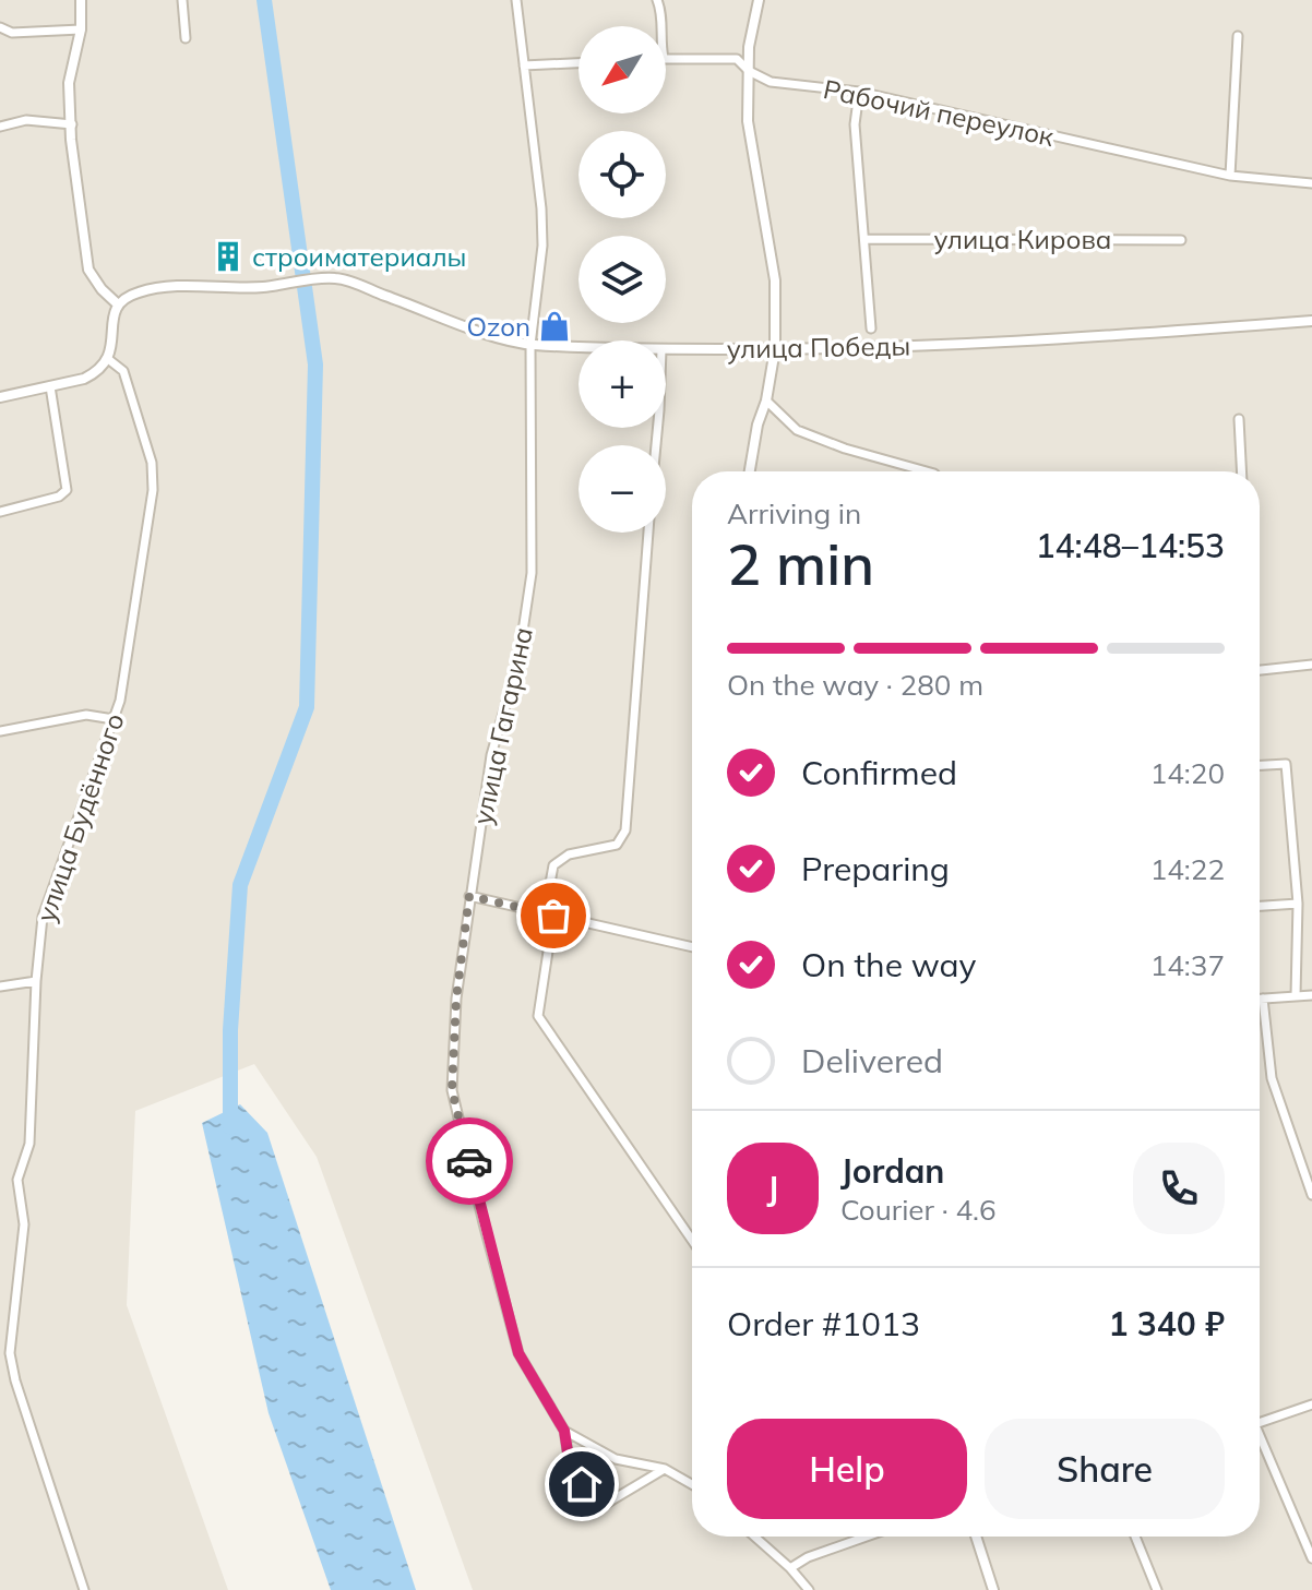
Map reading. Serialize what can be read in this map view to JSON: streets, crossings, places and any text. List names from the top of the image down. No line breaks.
{"streets":{"street":["Рабочий переулок","улица Кирова","улица Победы","улица Гагарина","улица Будённого"]},"crossings":[["улица Победы","улица Гагарина"]],"places":{"building":["строиматериалы"],"shop":["Ozon"]},"north":"bottom left","page":{"map_buttons":["+","−"],"heading":["2 min","Arriving in","14:48–14:53"],"panel":["Jordan","Courier · 4.6","Order #1013","1 340 ₽"],"bar":"On the way · 280 m","list":[["Confirmed","14:20"],["Preparing","14:22"],["On the way","14:37"],"Delivered"],"round":"J","buttons":["Help","Share"]}}
